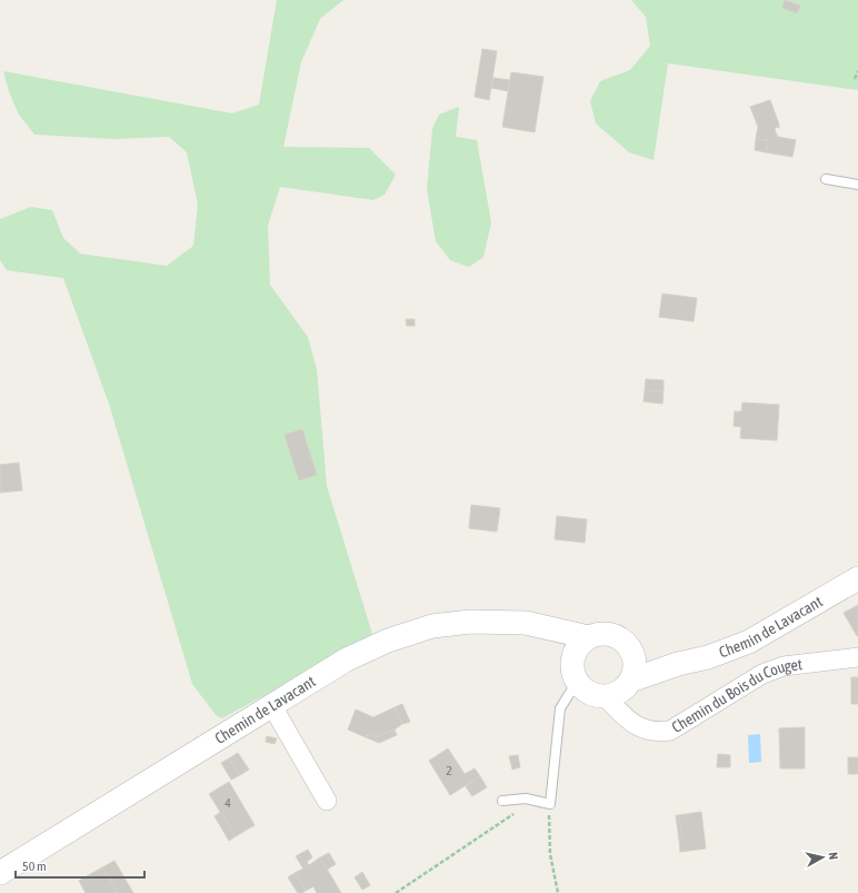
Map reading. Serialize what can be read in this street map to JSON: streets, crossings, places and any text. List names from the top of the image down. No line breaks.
{"streets":{"street":["Chemin de Lavacant","Chemin du Bois du Couget"]},"crossings":[["Chemin de Lavacant","Chemin du Bois du Couget"]],"house_numbers":["2","4"],"scale_bar":"50 m","north":"right"}
